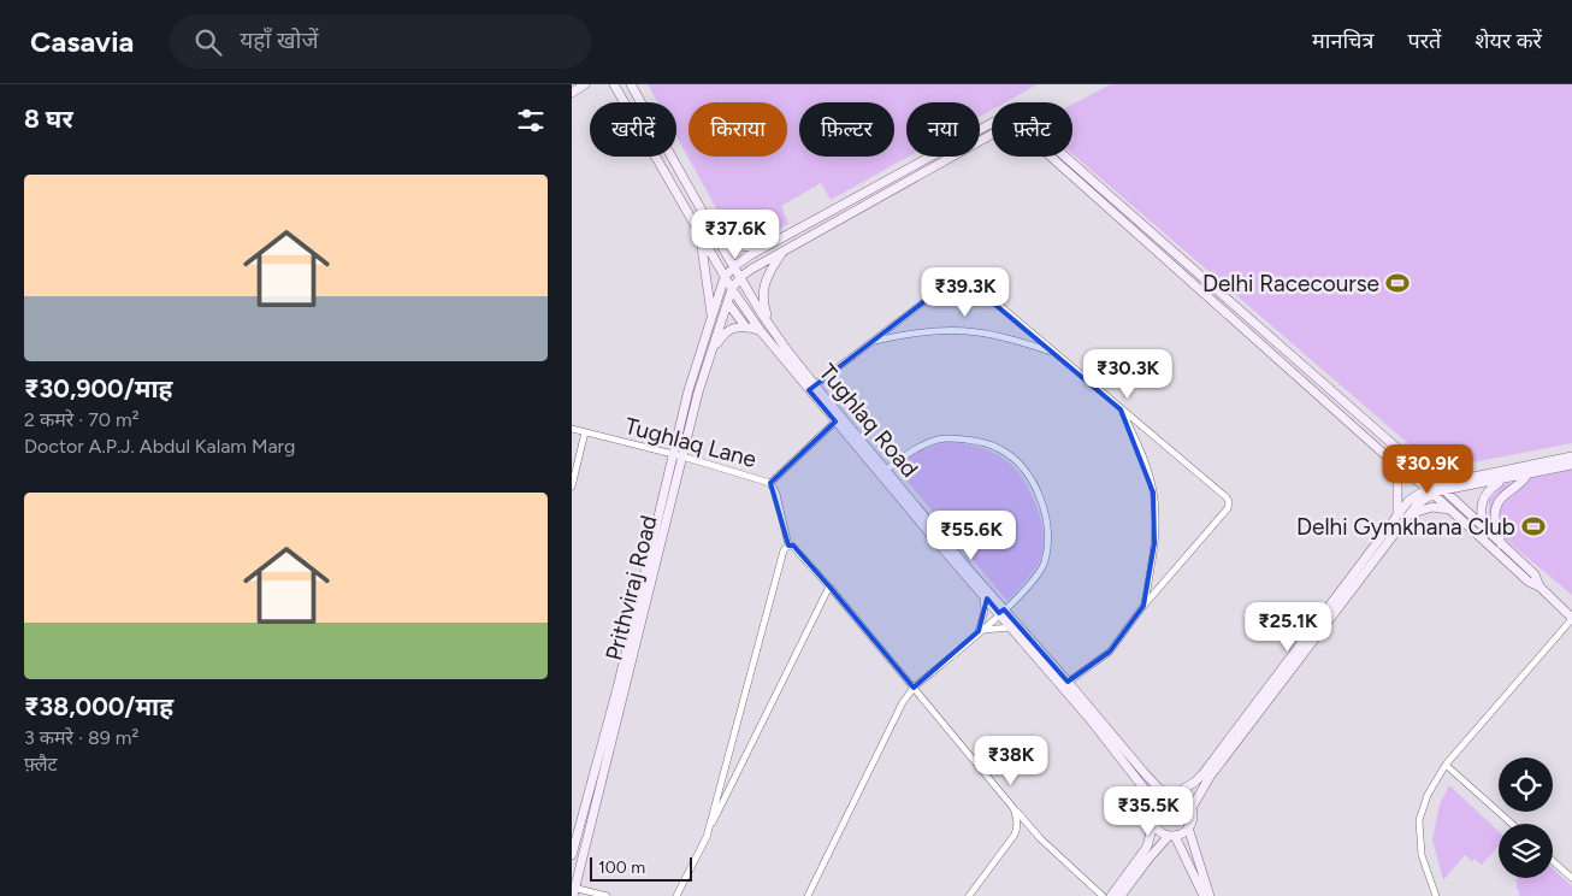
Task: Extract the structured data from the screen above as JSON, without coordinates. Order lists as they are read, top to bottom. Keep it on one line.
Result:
{"streets":{"main road":["Tughlaq Road","Prithviraj Road"],"street":["Tughlaq Lane"]},"crossings":[["Tughlaq Road","Prithviraj Road"],["Tughlaq Lane","Prithviraj Road"]],"places":{"sports":["Delhi Racecourse","Delhi Gymkhana Club"]},"scale_bar":"100 m","page":{"header":"Casavia","search":"यहाँ खोजें","nav":["मानचित्र","परतें","शेयर करें"],"heading":"8 घर","chip":["खरीदें","किराया","फ़िल्टर","नया","फ़्लैट"],"list":[{"name":"₹30,900/माह","note":"2 कमरे · 70 m² · Doctor A.P.J. Abdul Kalam Marg"},{"name":"₹38,000/माह","note":"3 कमरे · 89 m² · फ़्लैट"}],"price":["₹37.6K","₹39.3K","₹30.3K","₹30.9K","₹55.6K","₹25.1K","₹38K","₹35.5K"],"scale":"100 m"}}
